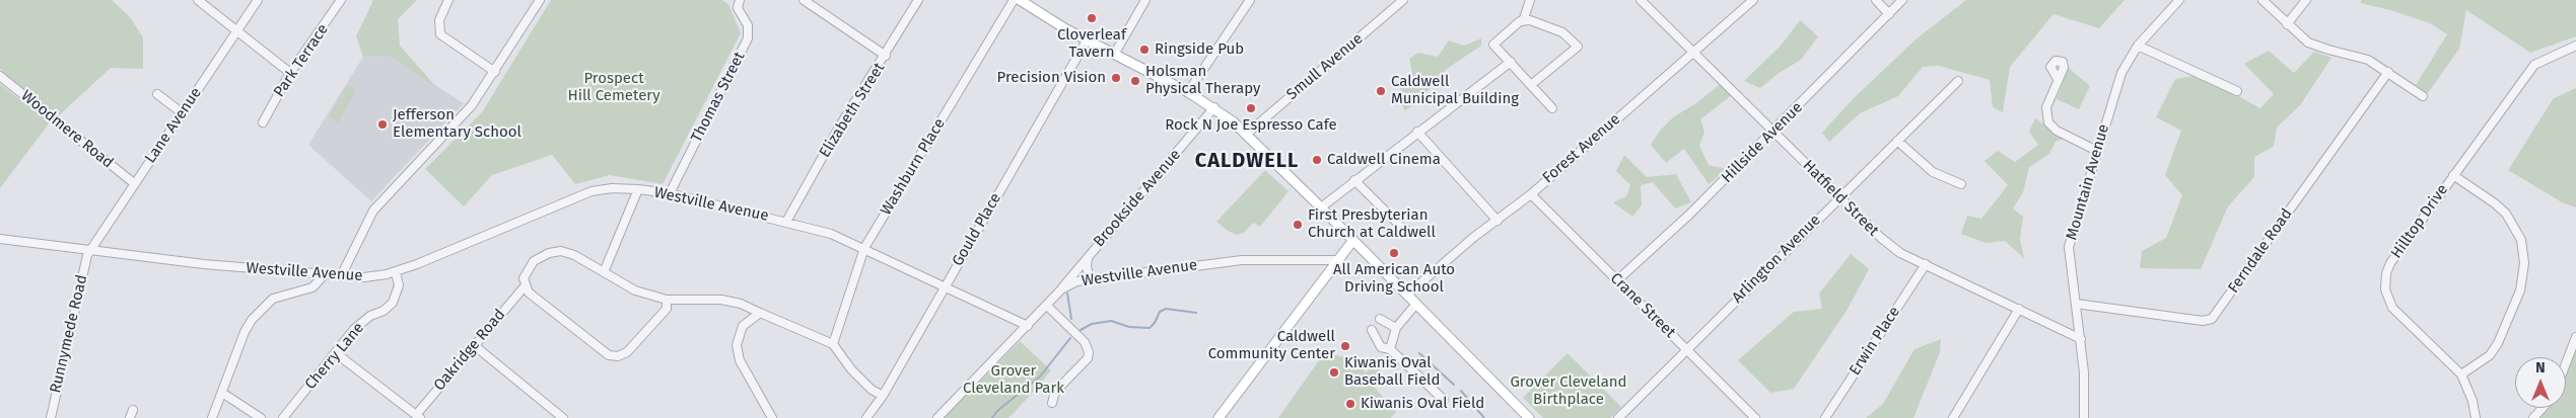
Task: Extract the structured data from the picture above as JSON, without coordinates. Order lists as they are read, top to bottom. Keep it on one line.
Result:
{"streets":{"street":["Park Terrace","Smull Avenue","Thomas Street","Elizabeth Street","Lane Avenue","Woodmere Road","Hillside Avenue","Forest Avenue","Washburn Place","Mountain Avenue","Brookside Avenue","Hatfield Street","Westville Avenue","Hilltop Drive","Gould Place","Ferndale Road","Arlington Avenue","Crane Street","Runnymede Road","Erwin Place","Oakridge Road","Cherry Lane"]},"crossings":[["Thomas Street","Westville Avenue"],["Elizabeth Street","Westville Avenue"],["Lane Avenue","Woodmere Road"],["Lane Avenue","Westville Avenue"],["Lane Avenue","Runnymede Road"],["Hillside Avenue","Hatfield Street"],["Hillside Avenue","Crane Street"],["Forest Avenue","Hatfield Street"],["Forest Avenue","Crane Street"],["Washburn Place","Westville Avenue"],["Mountain Avenue","Hatfield Street"],["Mountain Avenue","Ferndale Road"],["Brookside Avenue","Westville Avenue"],["Hatfield Street","Arlington Avenue"],["Hatfield Street","Erwin Place"],["Westville Avenue","Gould Place"],["Westville Avenue","Runnymede Road"],["Westville Avenue","Cherry Lane"],["Arlington Avenue","Crane Street"]],"districts":["CALDWELL"],"parks":["Prospect Hill Cemetery","Grover Cleveland Park","Grover Cleveland Birthplace"],"places":["Cloverleaf Tavern","Ringside Pub","Precision Vision","Holsman Physical Therapy","Caldwell Municipal Building","Rock N Joe Espresso Cafe","Jefferson Elementary School","Caldwell Cinema","First Presbyterian Church at Caldwell","All American Auto Driving School","Caldwell Community Center","Kiwanis Oval Baseball Field","Kiwanis Oval Field"],"north":"top"}
